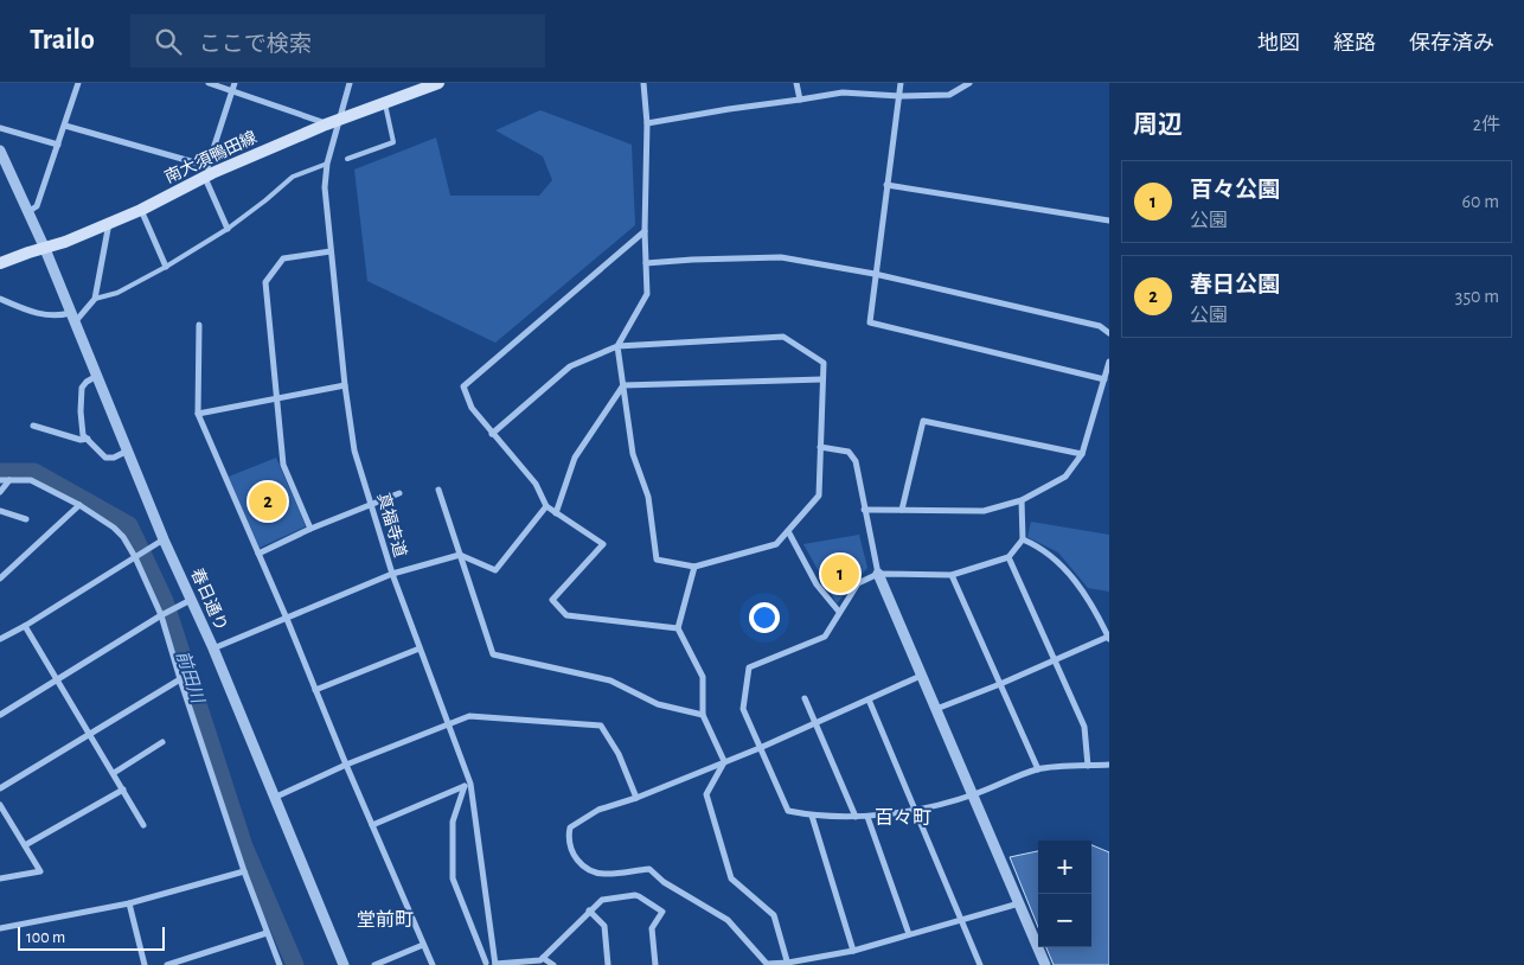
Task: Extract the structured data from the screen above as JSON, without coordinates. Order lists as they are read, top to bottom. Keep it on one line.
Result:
{"streets":{"main road":["南大須鴨田線"],"street":["真福寺道","春日通り"]},"crossings":[["南大須鴨田線","真福寺道"],["南大須鴨田線","春日通り"]],"districts":["百々町","堂前町"],"water":["前田川"],"scale_bar":"100 m","page":{"header":"Trailo","search":"ここで検索","nav":["地図","経路","保存済み"],"heading":["周辺","2件"],"list":[{"mark":"1","name":"百々公園","note":"公園","value":"60 m"},{"mark":"2","name":"春日公園","note":"公園","value":"350 m"}],"pins":["2","1"],"map_buttons":["+","−"],"scale":"100 m"}}
